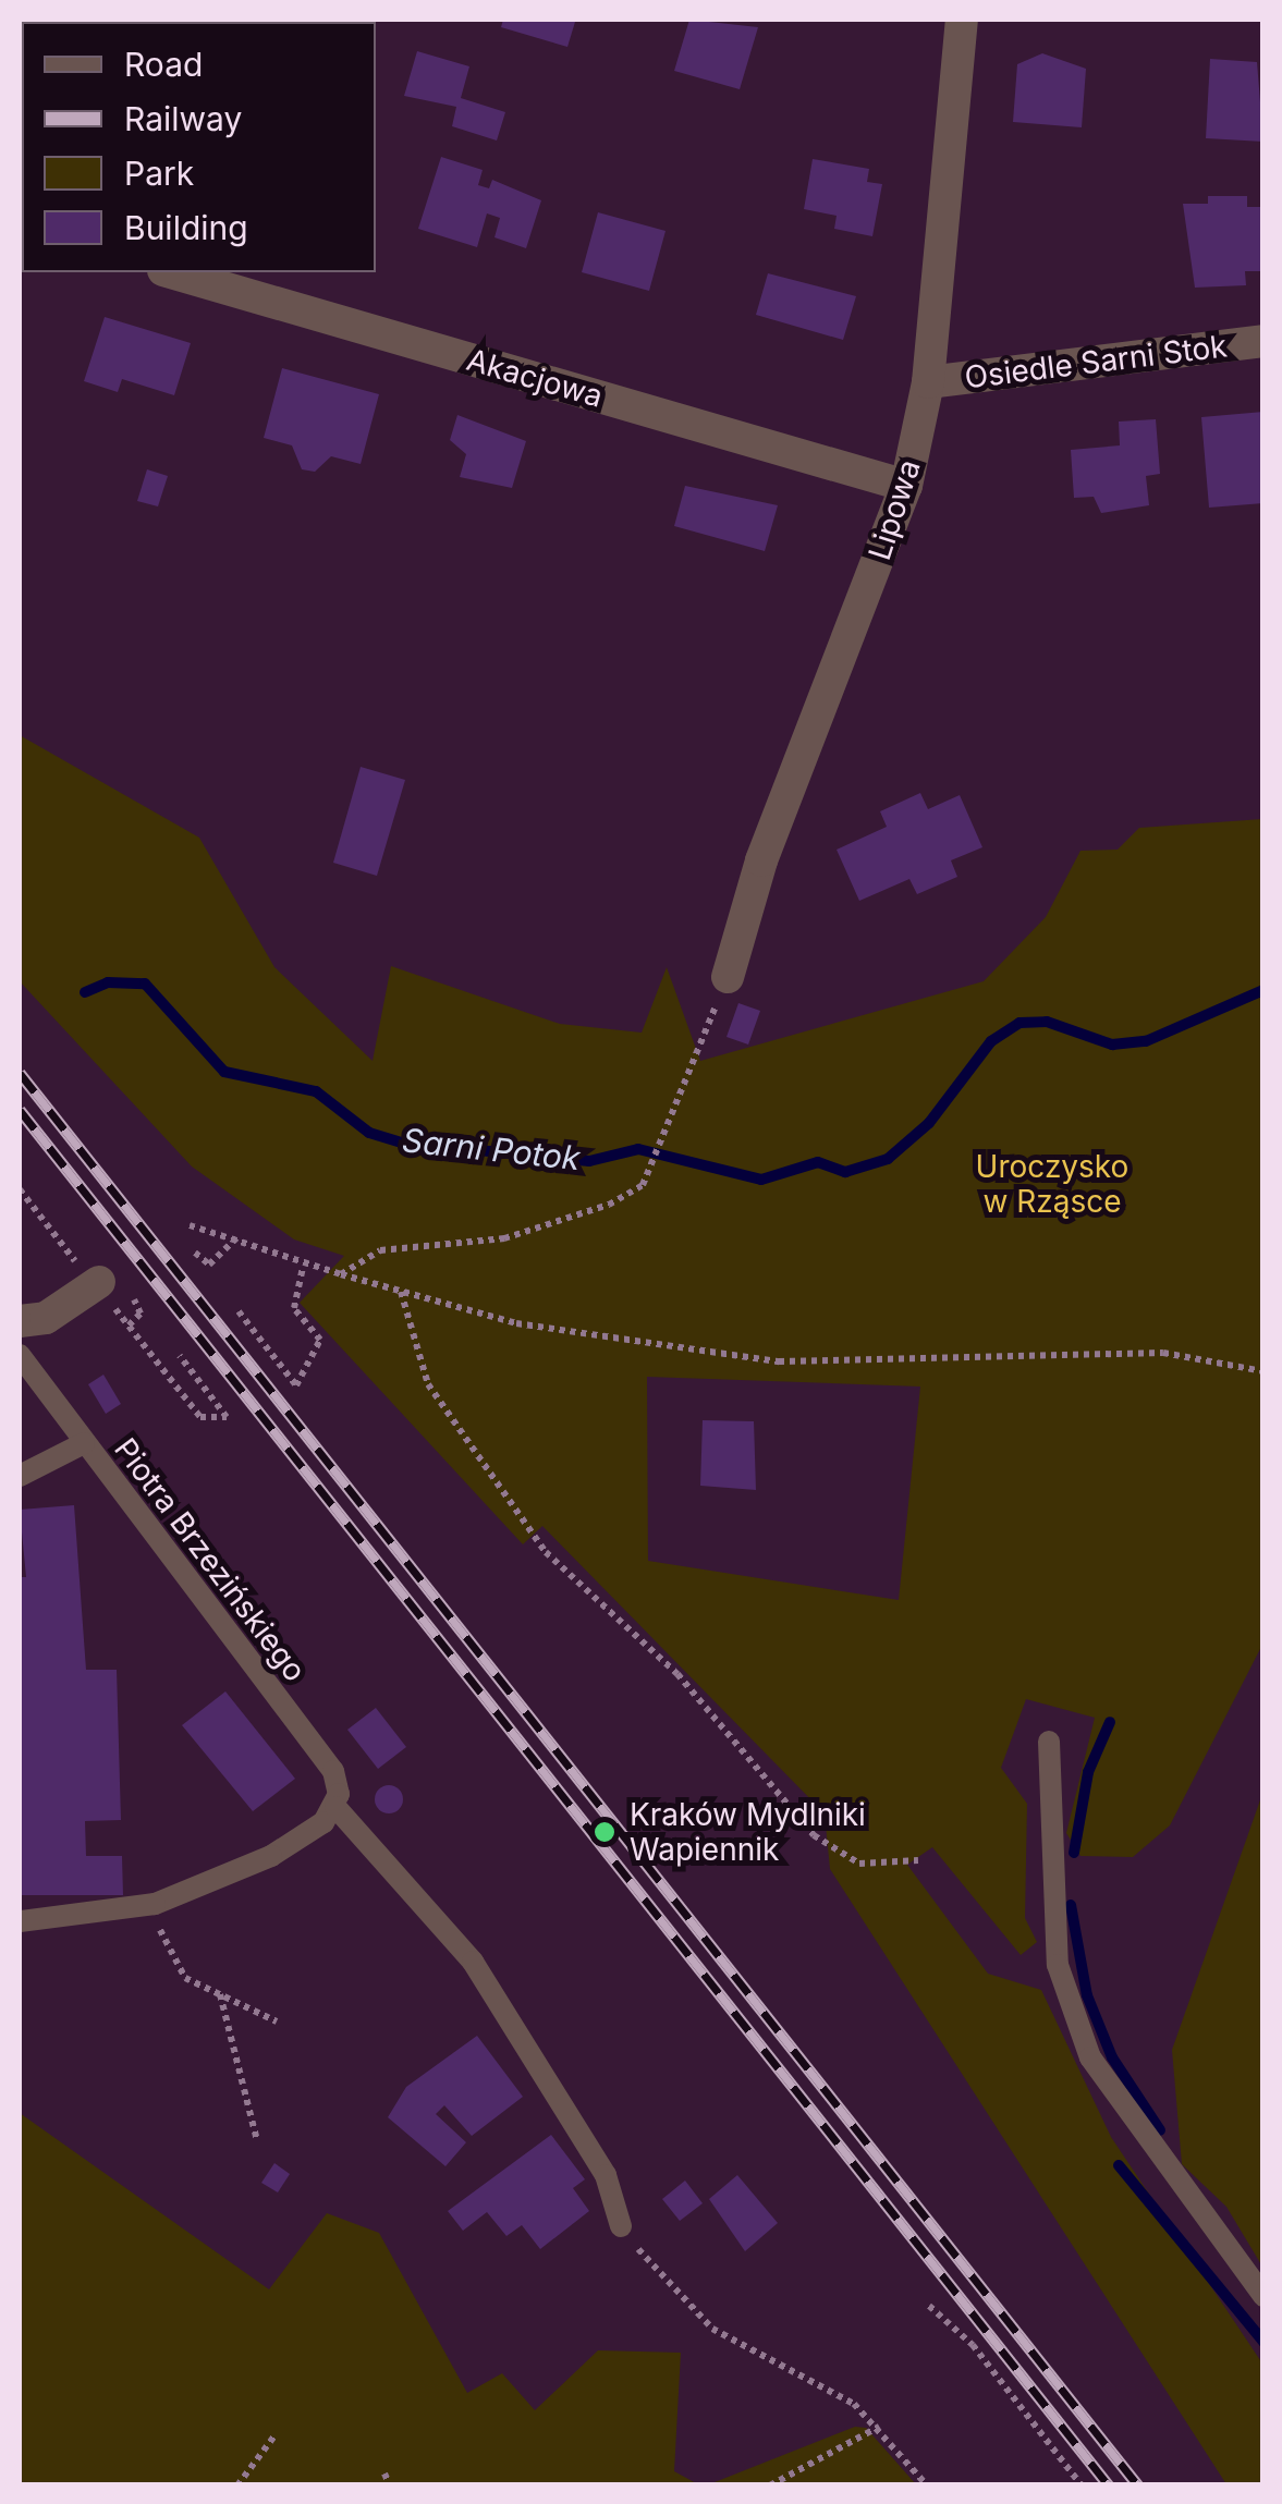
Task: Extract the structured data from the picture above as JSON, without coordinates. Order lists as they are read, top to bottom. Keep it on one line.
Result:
{"streets":{"street":["Osiedle Sarni Stok","Akacjowa","Lipowa"],"lane":["Piotra Brzezińskiego"]},"crossings":[["Osiedle Sarni Stok","Lipowa"],["Akacjowa","Lipowa"]],"water":["Sarni Potok"],"parks":["Uroczysko w Rząsce"],"places":["Kraków Mydlniki Wapiennik"],"legend":["Road","Railway","Park","Building"]}
